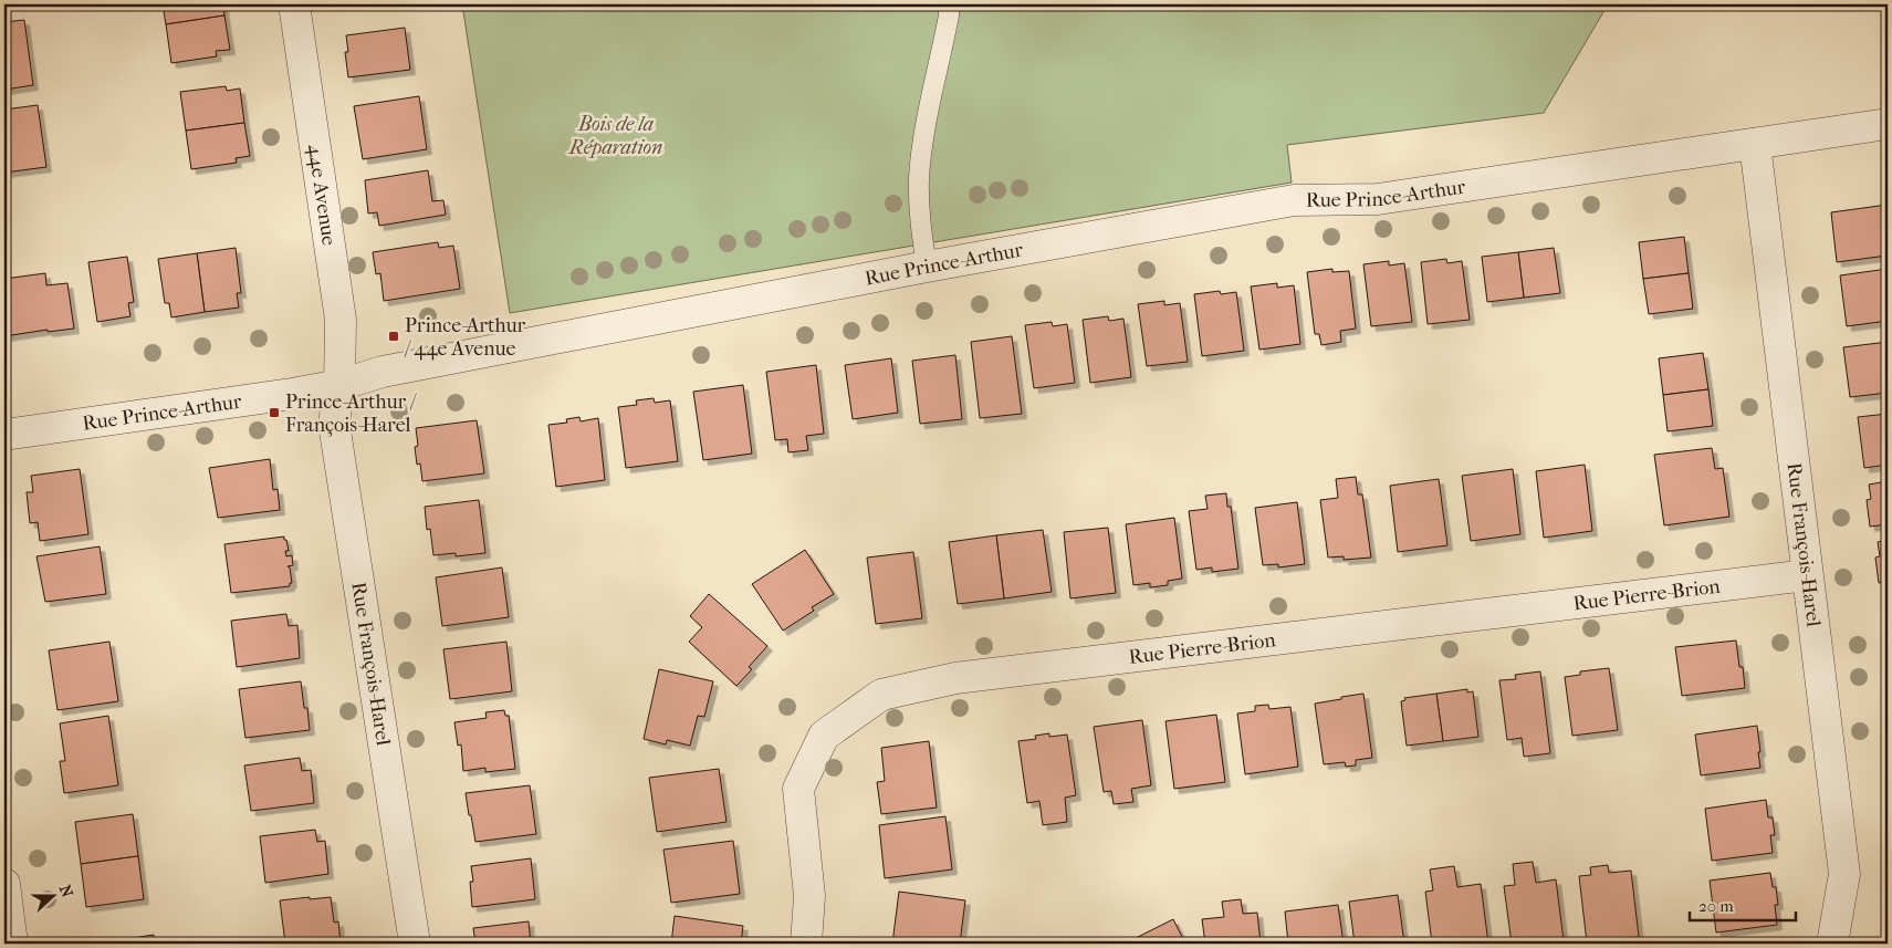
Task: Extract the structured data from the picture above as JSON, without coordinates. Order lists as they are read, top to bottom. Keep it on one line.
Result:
{"streets":{"street":["Rue Prince-Arthur","44e Avenue","Rue François-Harel","Rue Pierre-Brion"]},"crossings":[["Rue Prince-Arthur","44e Avenue"],["Rue Prince-Arthur","Rue François-Harel"],["44e Avenue","Rue François-Harel"],["Rue François-Harel","Rue Pierre-Brion"]],"parks":["Bois de la Réparation"],"places":{"transit":["Prince-Arthur / 44e Avenue","Prince-Arthur / François-Harel"]},"scale_bar":"20 m","north":"right"}
